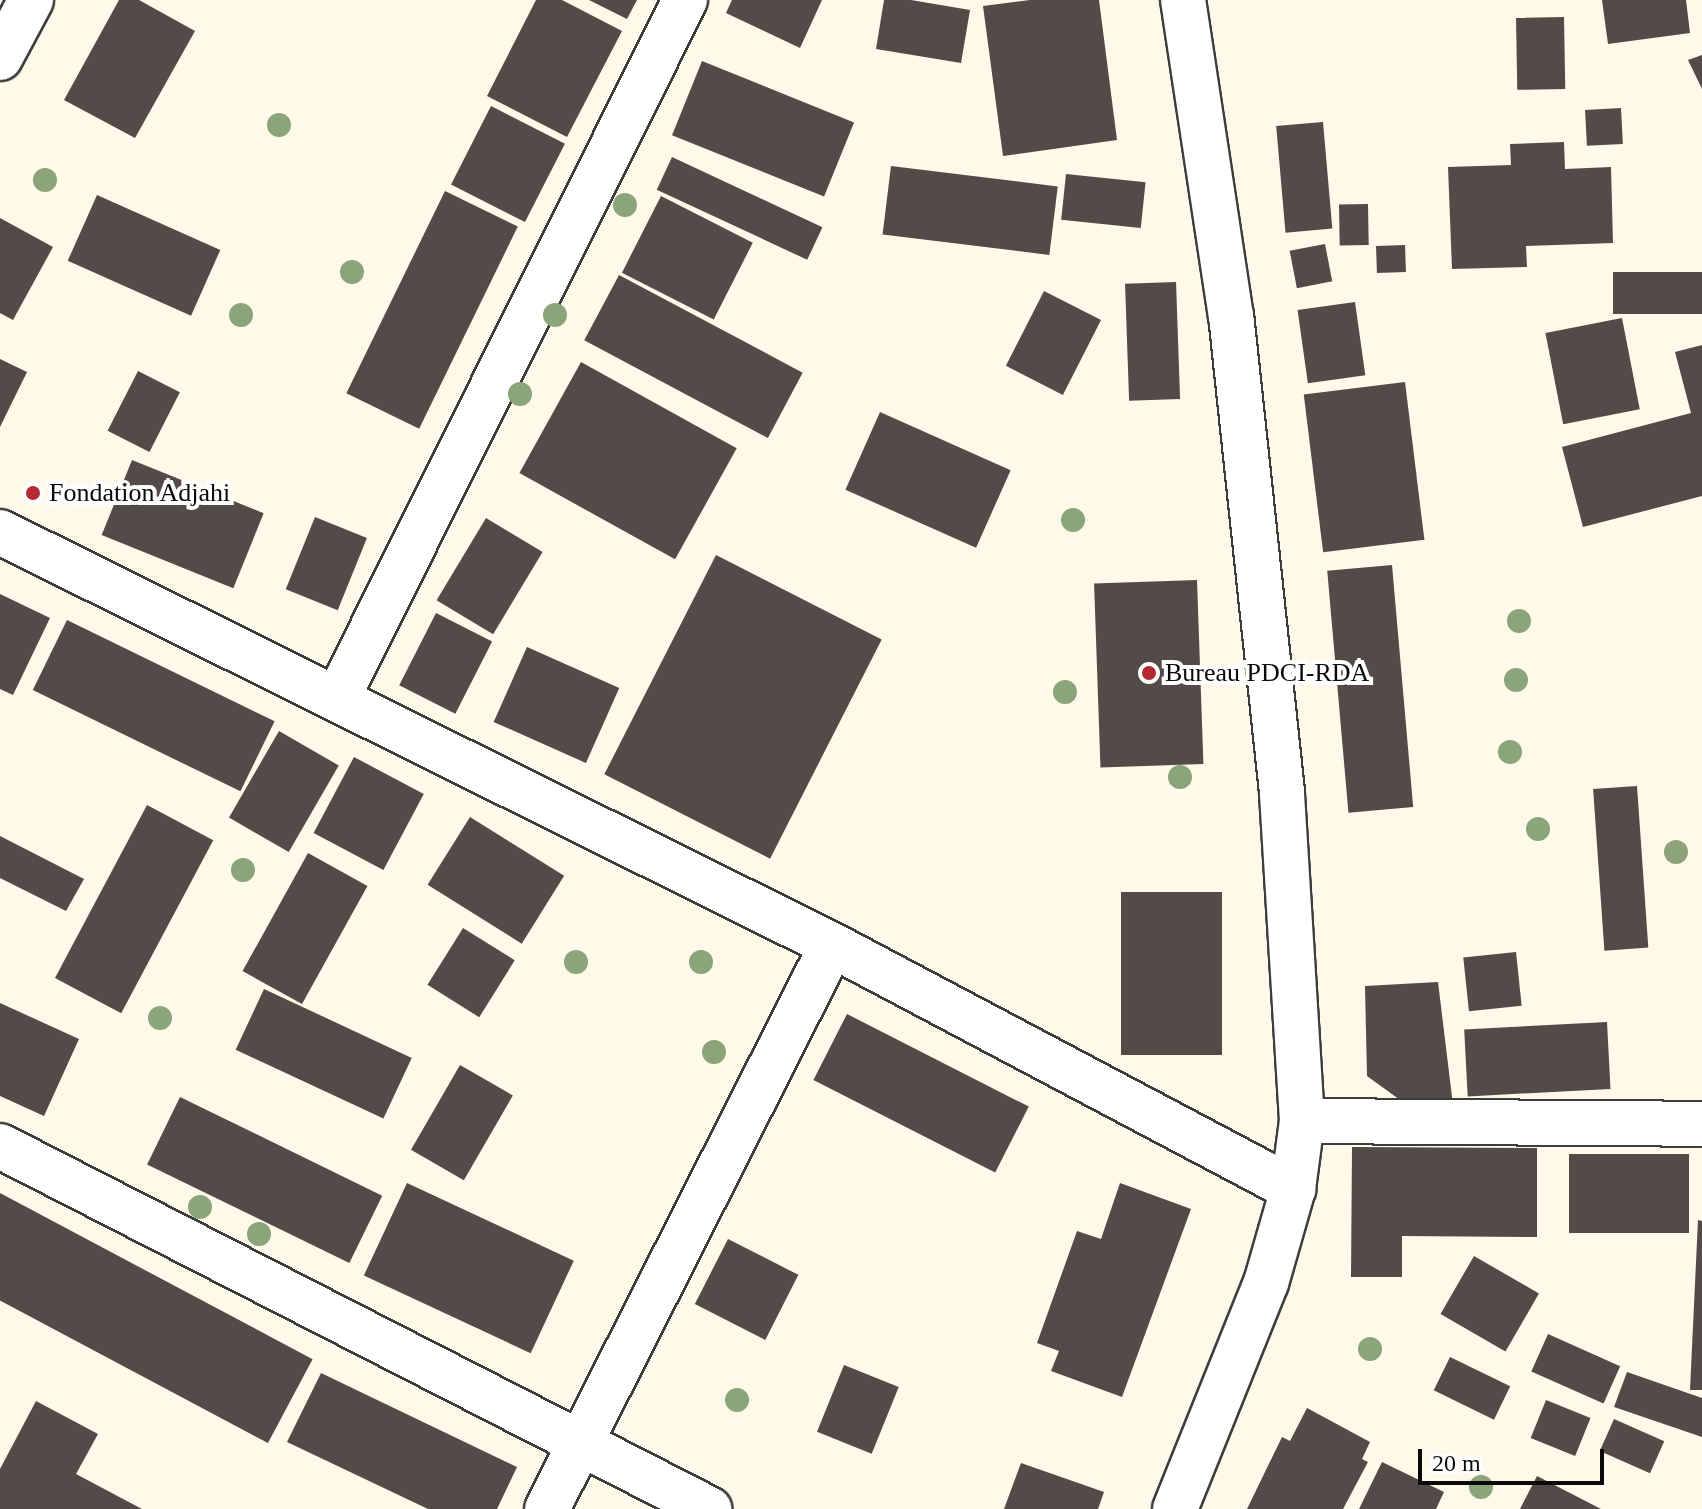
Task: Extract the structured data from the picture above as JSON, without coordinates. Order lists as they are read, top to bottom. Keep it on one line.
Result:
{"places":["Fondation Adjahi","Bureau PDCI-RDA"],"scale_bar":"20 m"}
